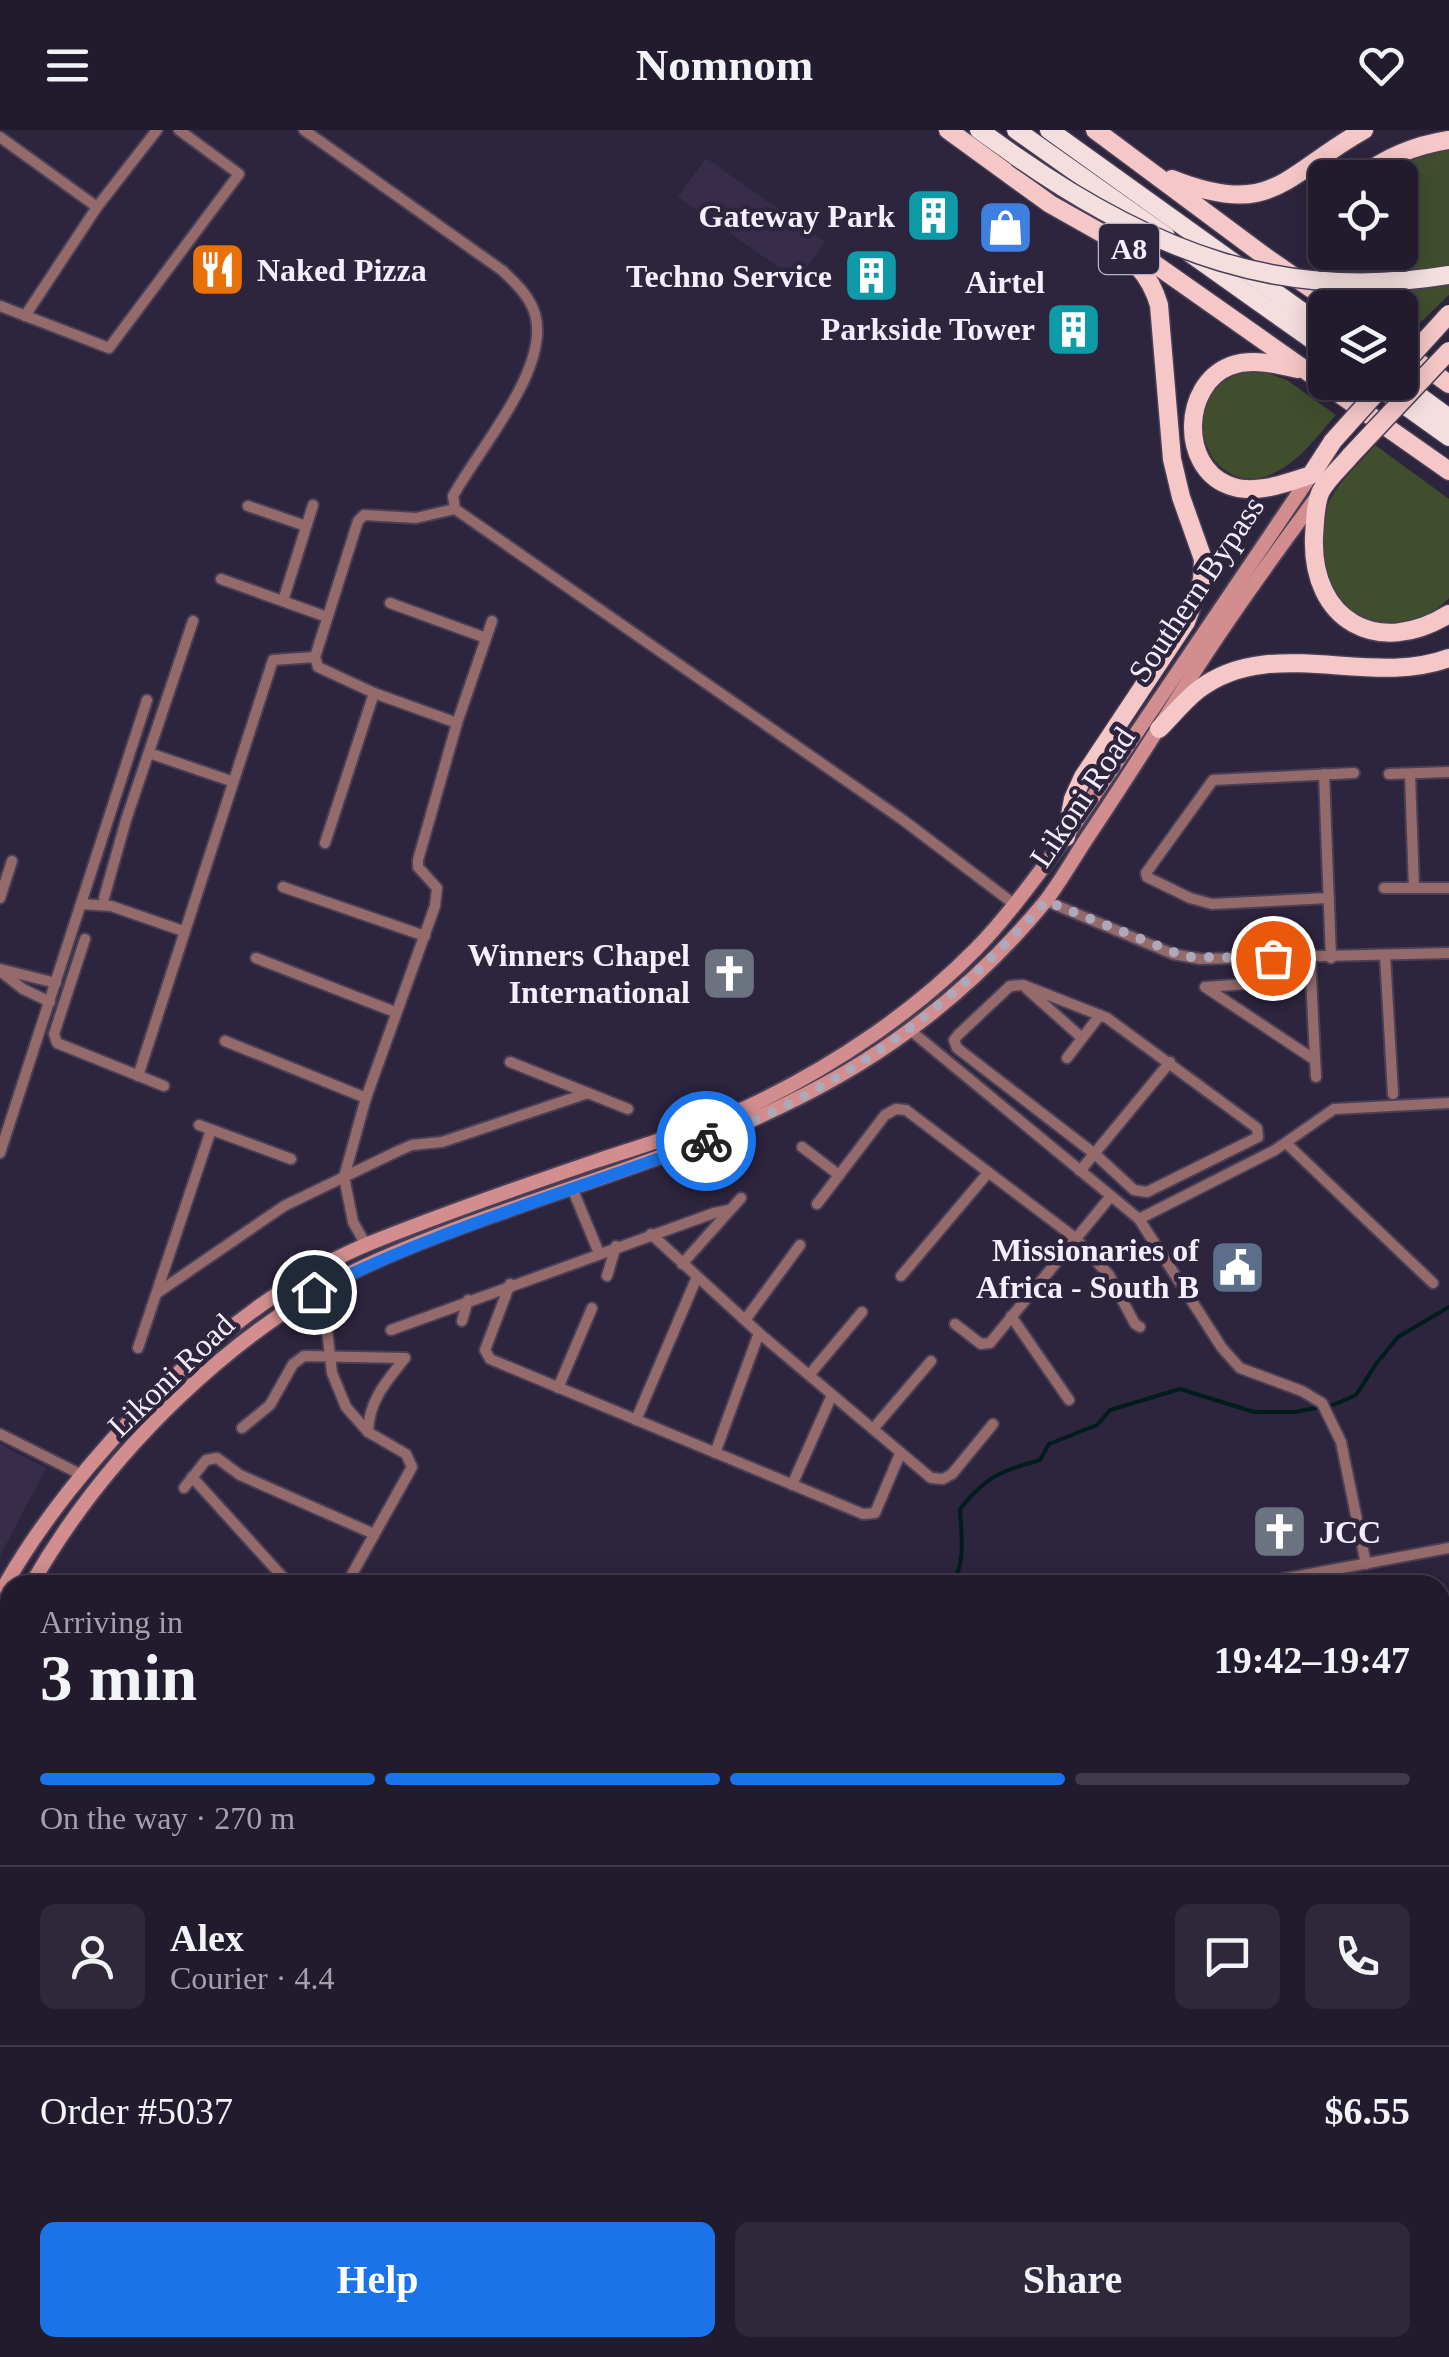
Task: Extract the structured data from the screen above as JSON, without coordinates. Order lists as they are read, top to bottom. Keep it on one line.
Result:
{"streets":{"highway":["A8","Southern Bypass"],"main road":["Likoni Road"]},"crossings":[["Southern Bypass","Likoni Road"]],"places":{"building":["Gateway Park","Techno Service","Parkside Tower"],"shop":["Airtel"],"restaurant":["Naked Pizza"],"church":["Winners Chapel International","JCC"],"public building":["Missionaries of Africa - South B"]},"page":{"header":"Nomnom","heading":["3 min","Arriving in","19:42–19:47"],"panel":["Alex","Courier · 4.4","Order #5037","$6.55"],"bar":"On the way · 270 m","buttons":["Help","Share"]}}
